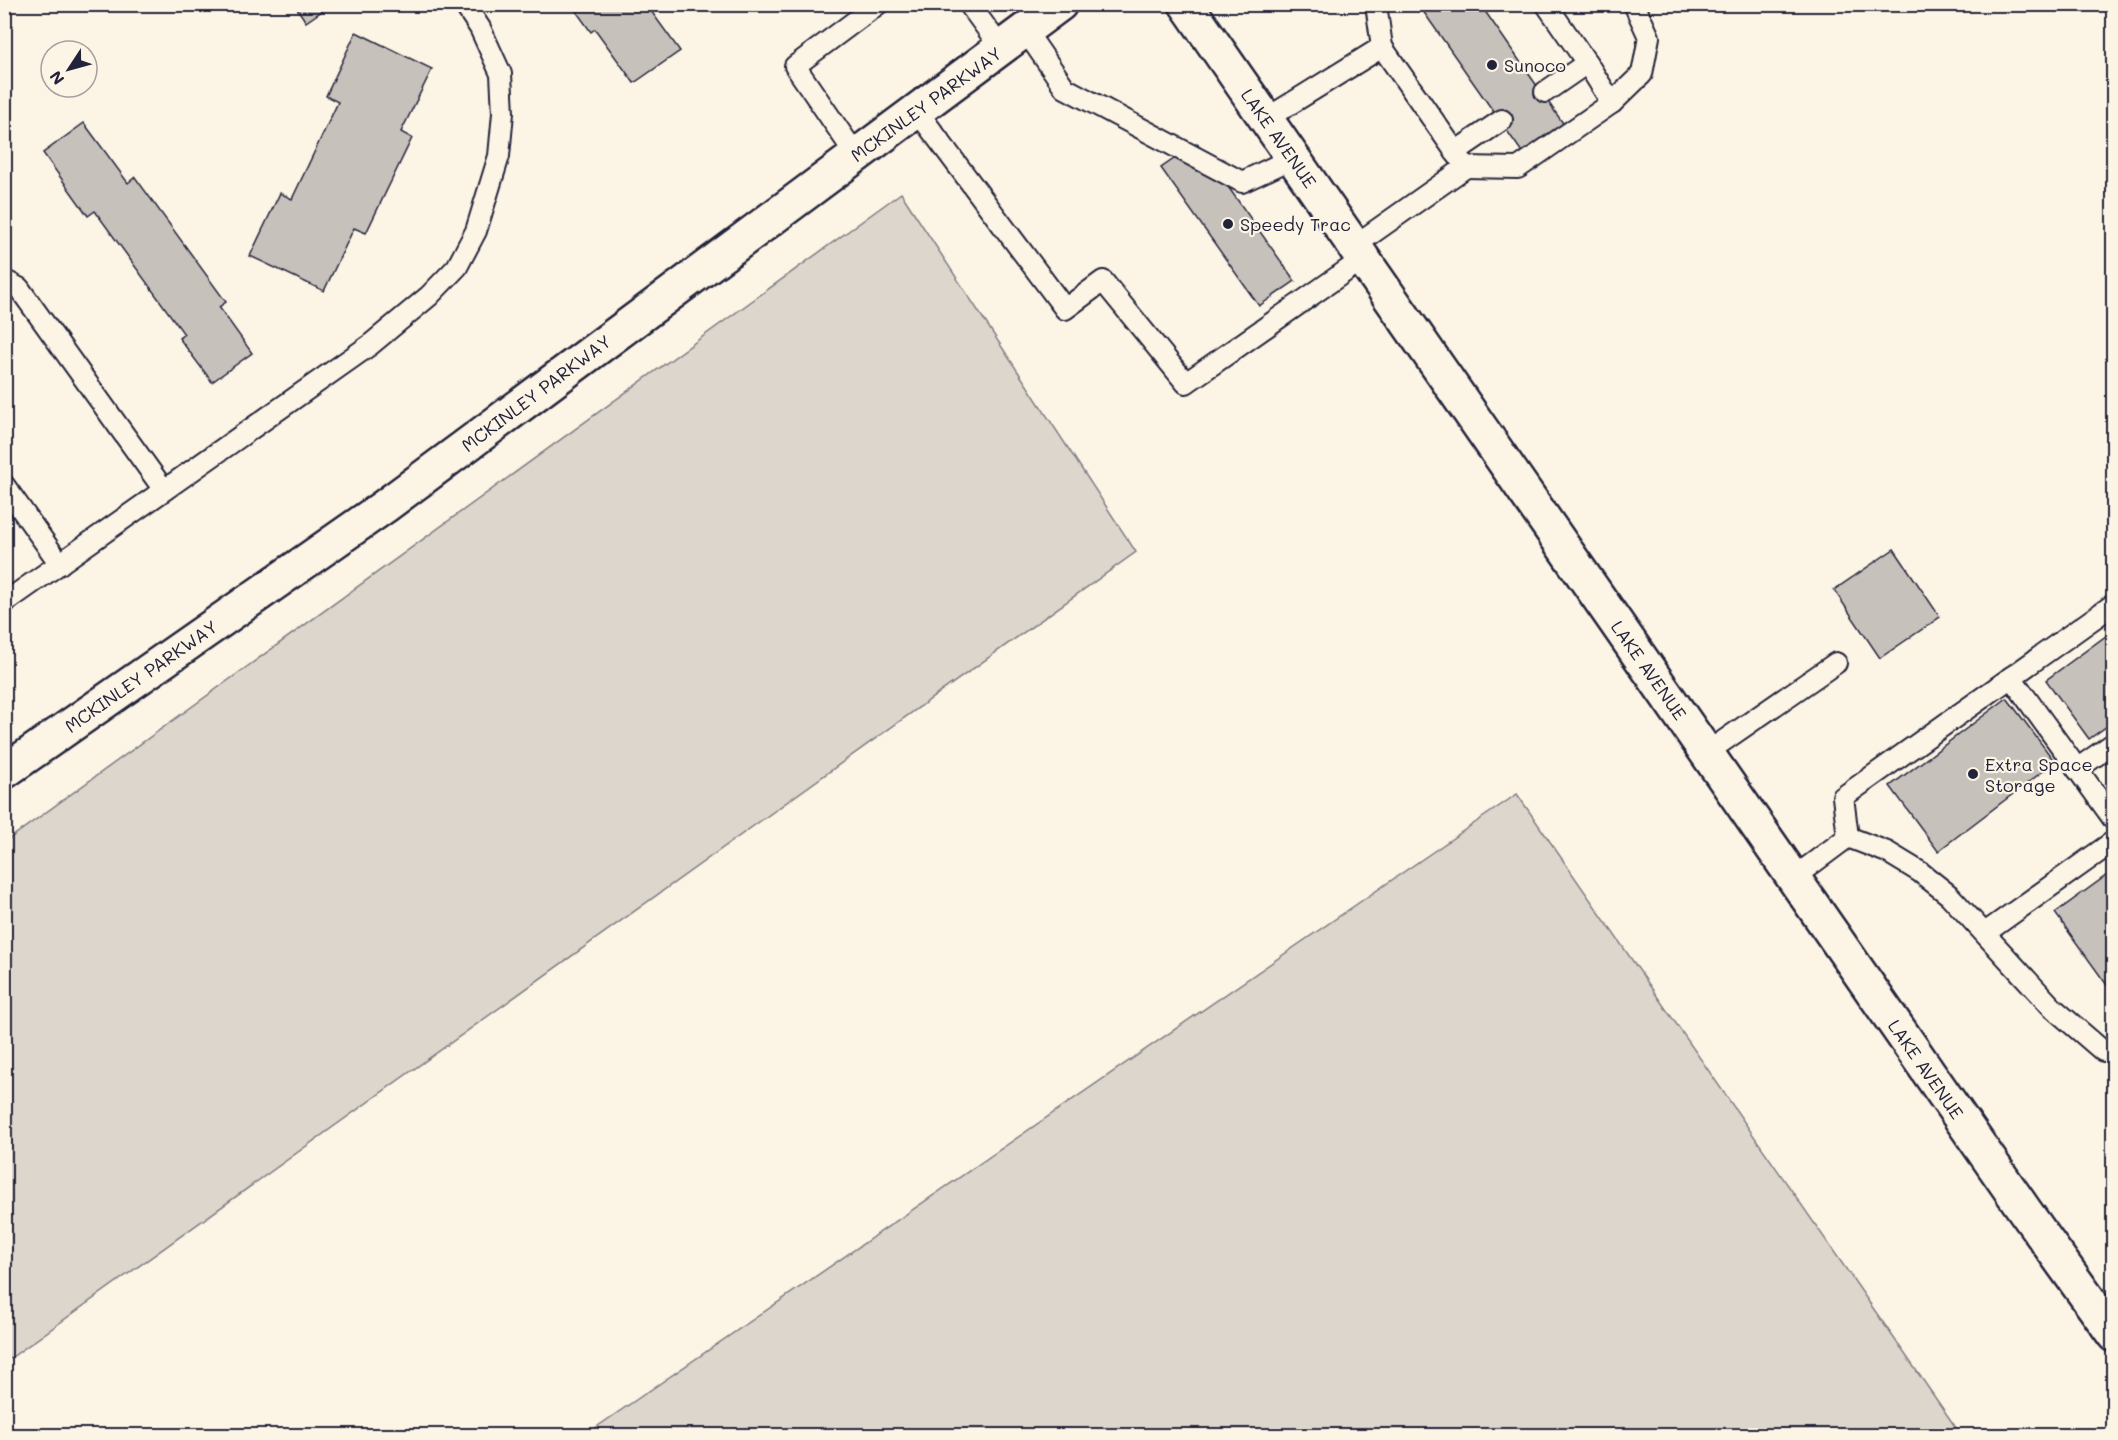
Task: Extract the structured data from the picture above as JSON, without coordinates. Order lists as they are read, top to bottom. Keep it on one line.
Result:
{"streets":{"street":["MCKINLEY PARKWAY","LAKE AVENUE"]},"places":["Sunoco","Speedy Trac","Extra Space Storage"],"north":"bottom left"}
